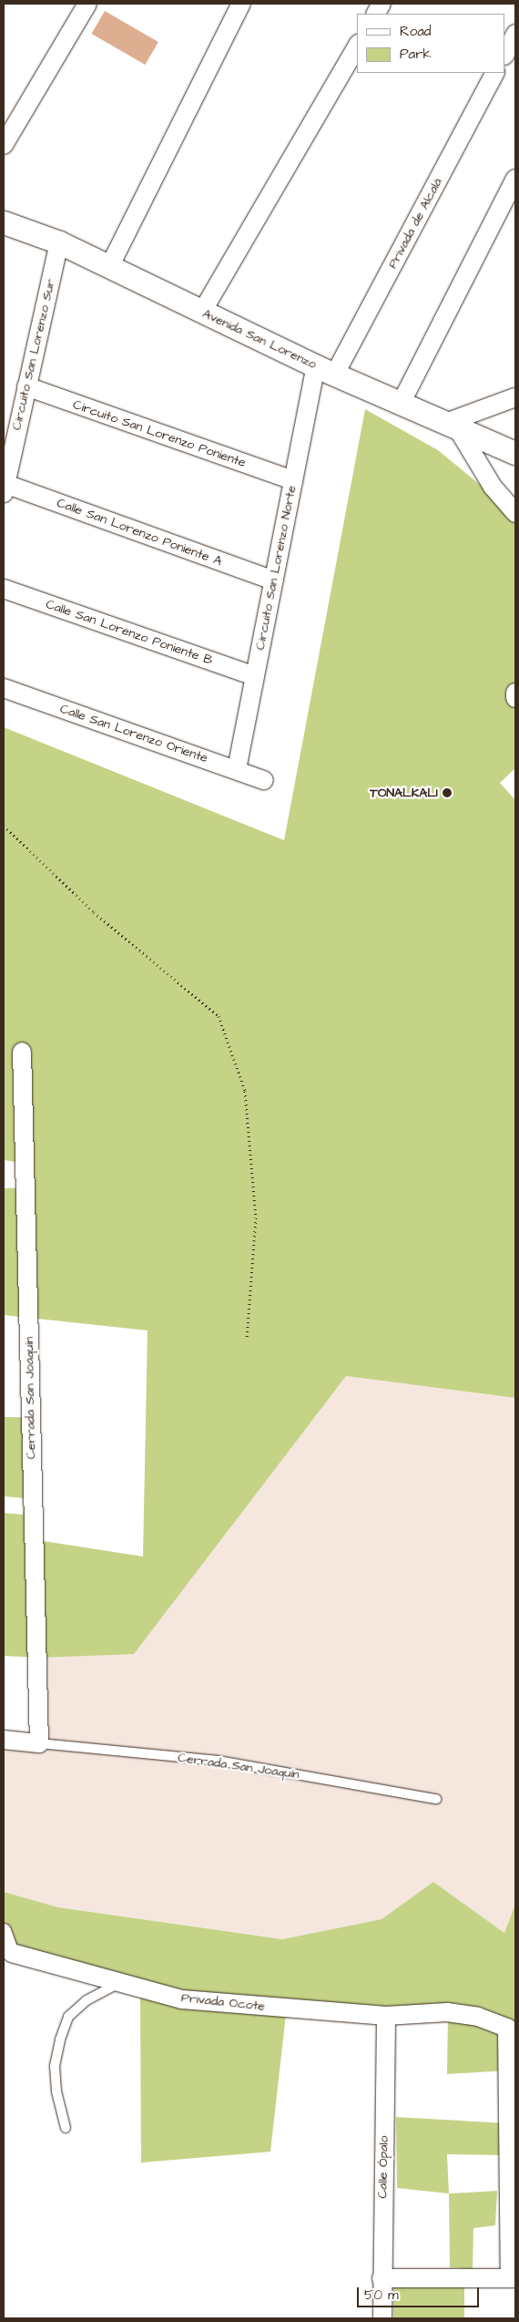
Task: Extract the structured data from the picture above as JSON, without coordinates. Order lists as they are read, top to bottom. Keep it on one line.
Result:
{"streets":{"street":["Privada de Alcalá","Avenida San Lorenzo","Circuito San Lorenzo Sur","Circuito San Lorenzo Poniente","Calle San Lorenzo Poniente A","Circuito San Lorenzo Norte","Calle San Lorenzo Poniente B","Calle San Lorenzo Oriente","Cerrada San Joaquín","Privada Ocote","Calle Ópalo"]},"crossings":[["Privada de Alcalá","Avenida San Lorenzo"],["Privada de Alcalá","Circuito San Lorenzo Norte"],["Avenida San Lorenzo","Circuito San Lorenzo Sur"],["Avenida San Lorenzo","Circuito San Lorenzo Norte"],["Circuito San Lorenzo Sur","Circuito San Lorenzo Poniente"],["Circuito San Lorenzo Sur","Calle San Lorenzo Poniente A"],["Circuito San Lorenzo Poniente","Circuito San Lorenzo Norte"],["Calle San Lorenzo Poniente A","Circuito San Lorenzo Norte"],["Circuito San Lorenzo Norte","Calle San Lorenzo Poniente B"],["Circuito San Lorenzo Norte","Calle San Lorenzo Oriente"],["Privada Ocote","Calle Ópalo"]],"places":["TONALKALI"],"legend":["Road","Park"],"scale_bar":"50 m"}
